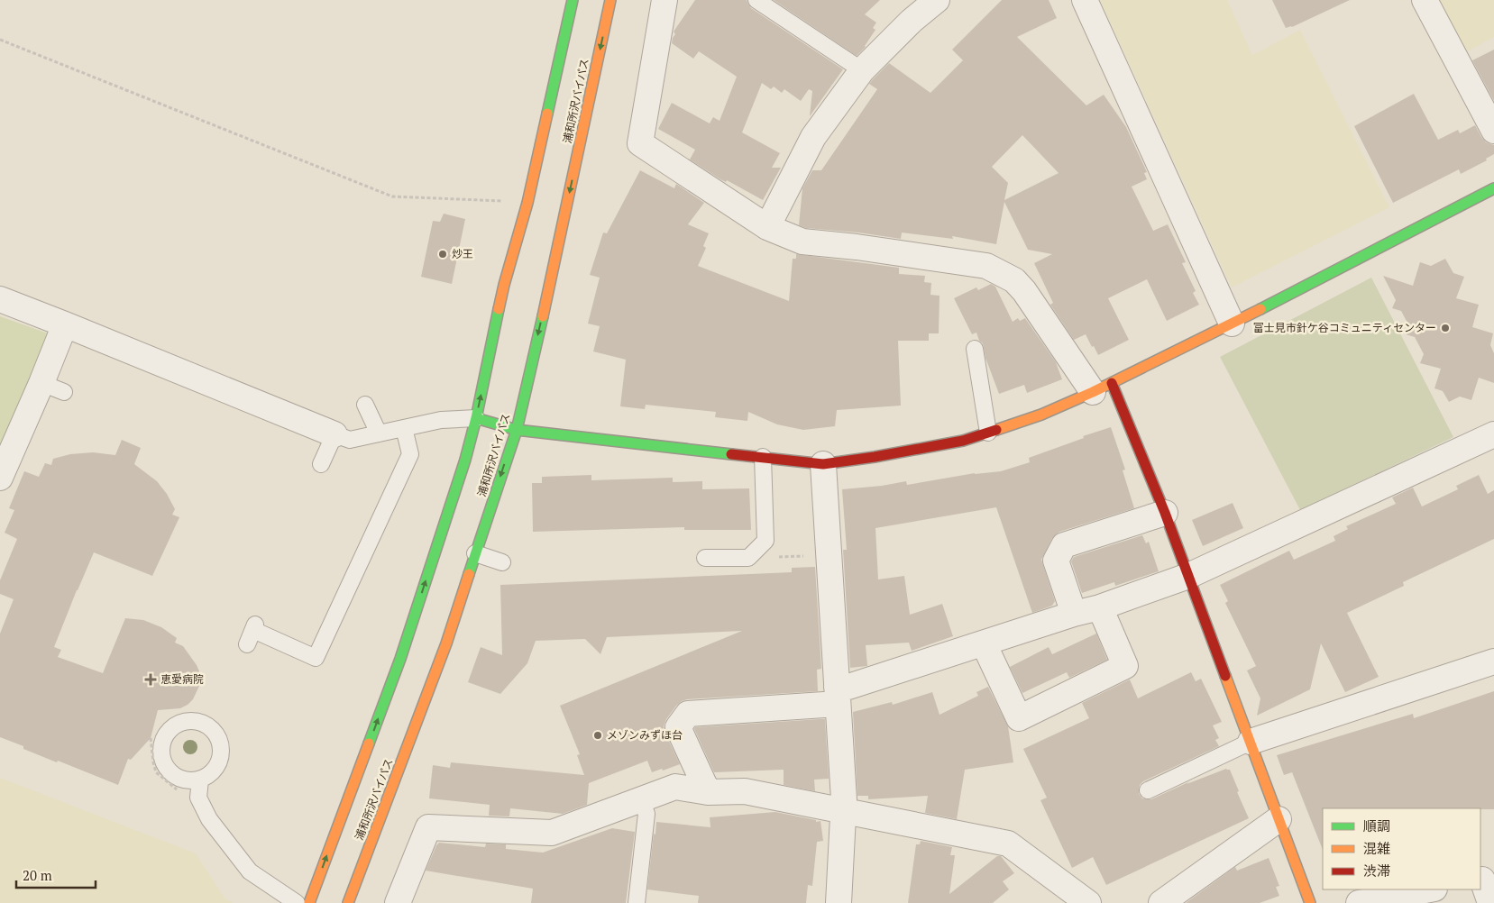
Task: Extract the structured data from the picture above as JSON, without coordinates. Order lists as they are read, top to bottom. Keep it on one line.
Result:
{"streets":{"main road":["浦和所沢バイパス"]},"places":{"other":["炒王","富士見市針ケ谷コミュニティセンター","メゾンみずほ台"],"health":["恵愛病院"]},"legend":["順調","混雑","渋滞"],"scale_bar":"20 m"}
